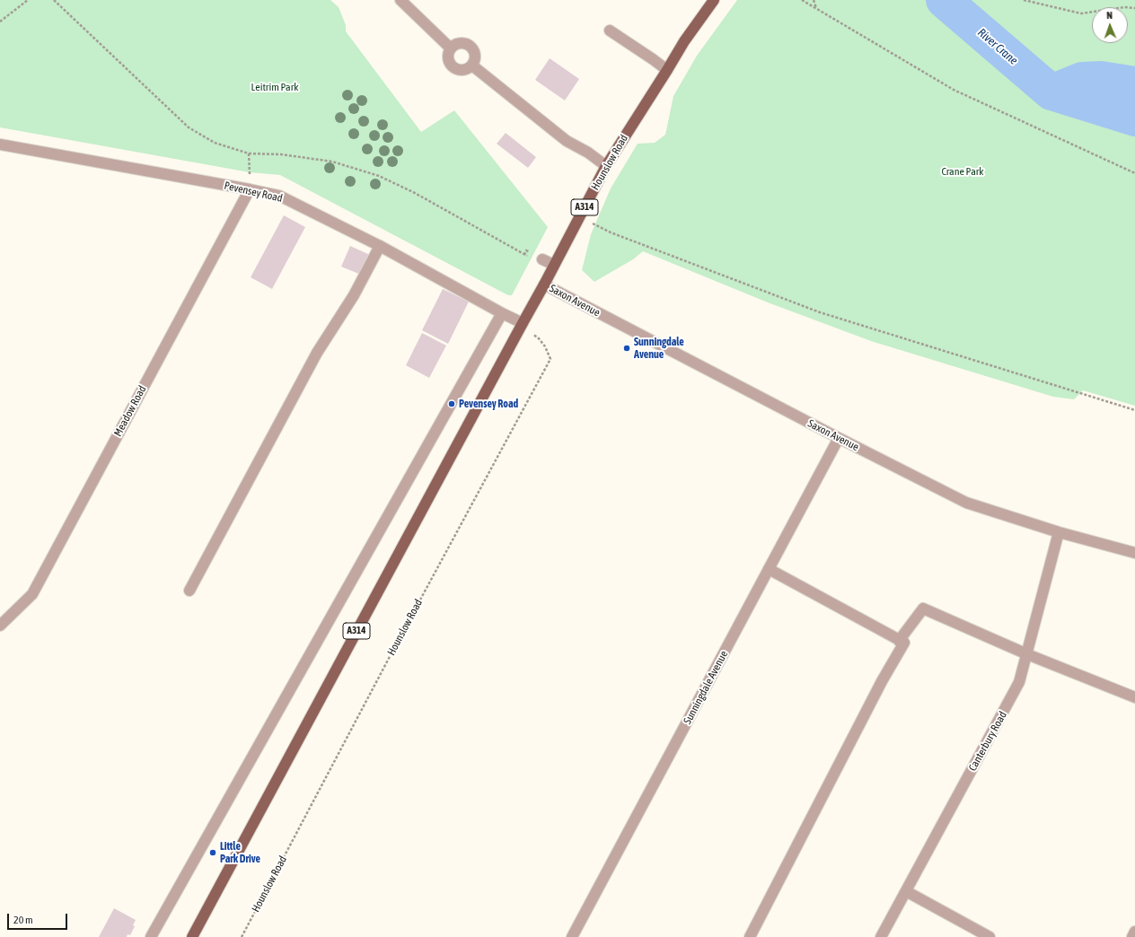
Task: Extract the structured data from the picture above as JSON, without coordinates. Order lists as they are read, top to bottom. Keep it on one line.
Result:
{"streets":{"main road":["Hounslow Road","A314"],"street":["Pevensey Road","Saxon Avenue","Meadow Road","Sunningdale Avenue","Canterbury Road"]},"crossings":[["Hounslow Road","Pevensey Road"],["Hounslow Road","Saxon Avenue"],["Pevensey Road","Meadow Road"],["Saxon Avenue","Sunningdale Avenue"],["Saxon Avenue","Canterbury Road"]],"water":["River Crane"],"parks":["Leitrim Park","Crane Park"],"places":["Sunningdale Avenue","Pevensey Road","Little Park Drive"],"scale_bar":"20 m","north":"top"}
